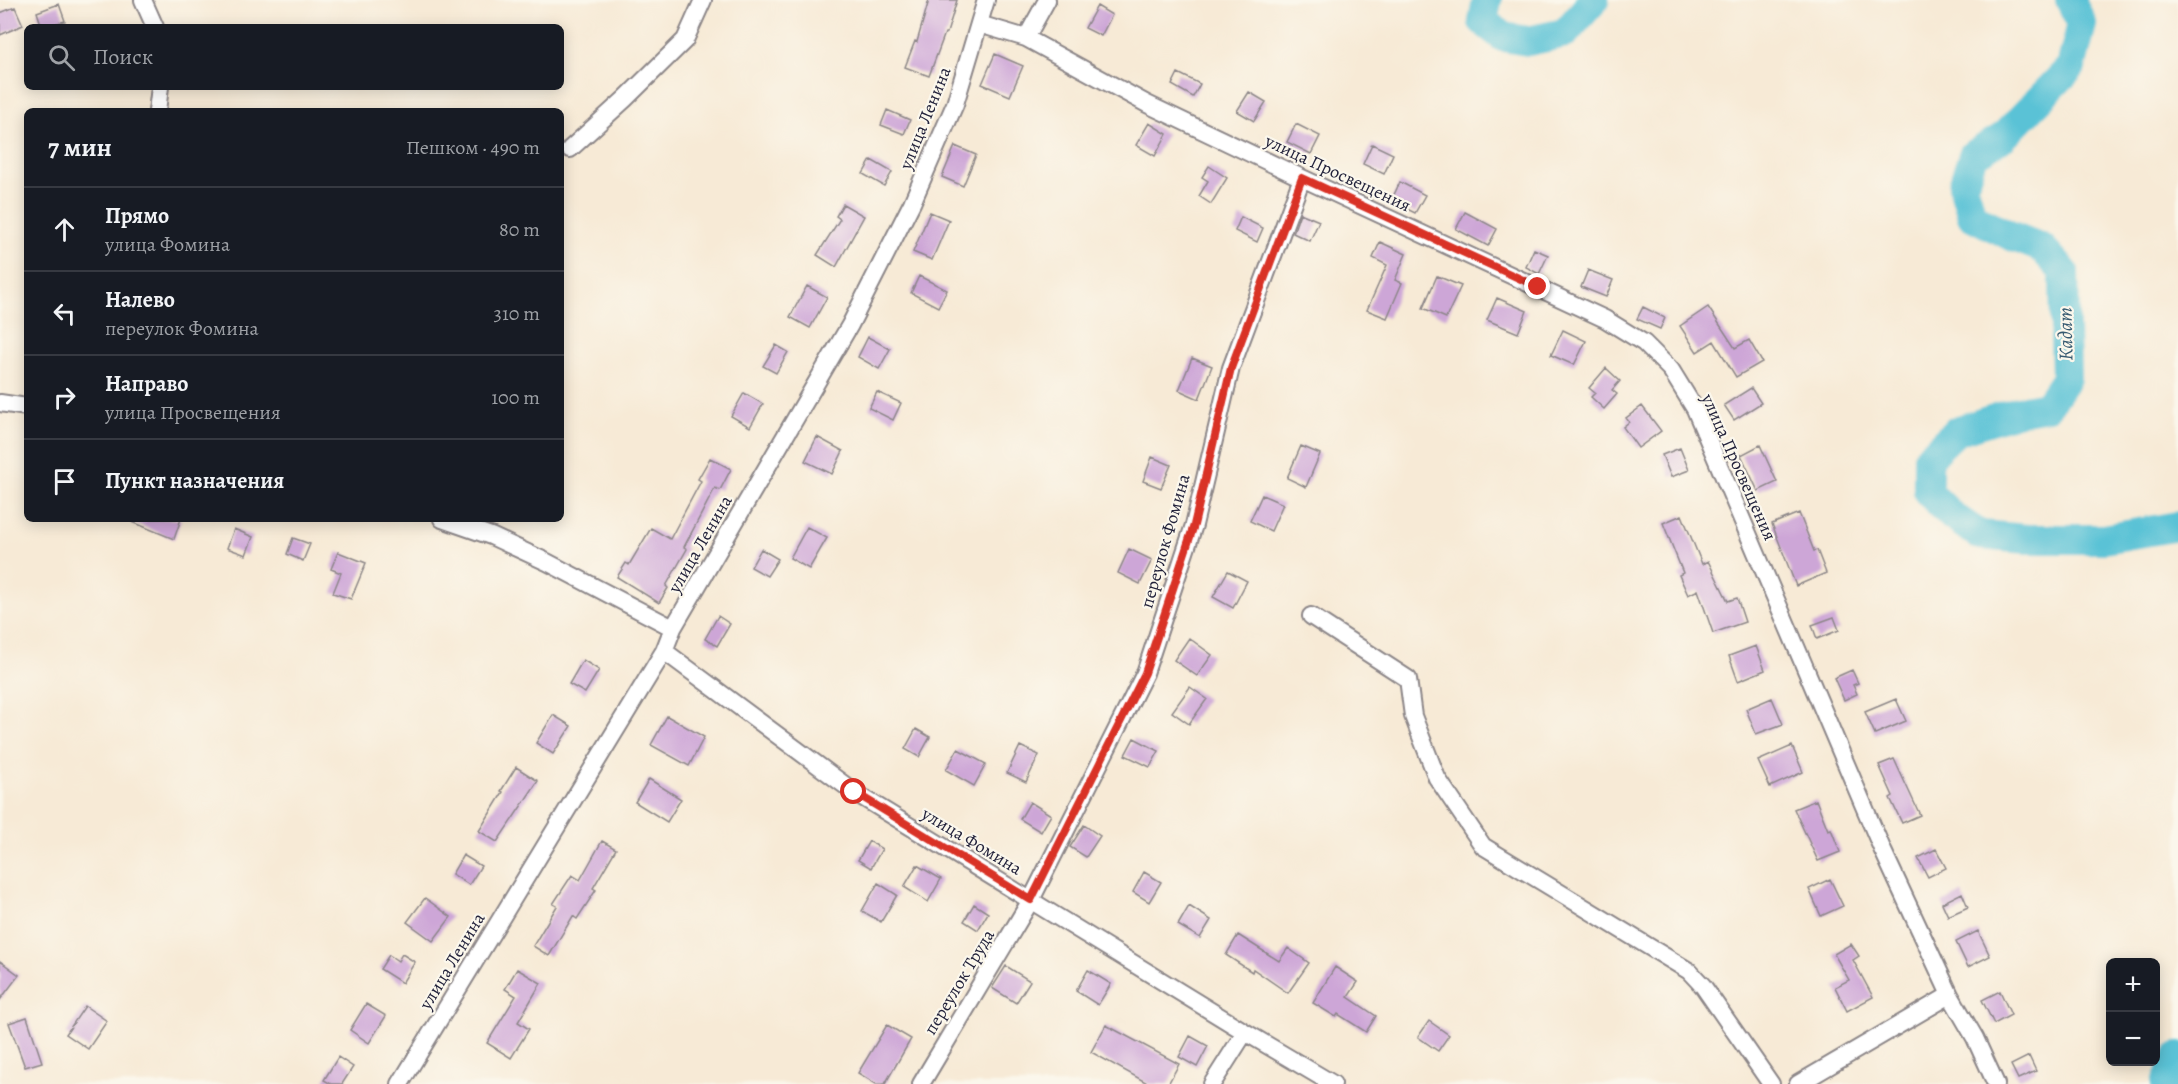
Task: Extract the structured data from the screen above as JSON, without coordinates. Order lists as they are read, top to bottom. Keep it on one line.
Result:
{"streets":{"street":["улица Ленина","улица Просвещения","переулок Фомина","улица Фомина","переулок Труда"]},"crossings":[["улица Ленина","улица Просвещения"],["улица Ленина","улица Фомина"],["улица Просвещения","переулок Фомина"],["переулок Фомина","улица Фомина"],["переулок Фомина","переулок Труда"],["улица Фомина","переулок Труда"]],"water":["Кадат"],"page":{"search":"Поиск","heading":["7 мин","Пешком · 490 m"],"list":[["Прямо","улица Фомина","80 m"],["Налево","переулок Фомина","310 m"],["Направо","улица Просвещения","100 m"],"Пункт назначения"],"map_buttons":["+","−"]}}
